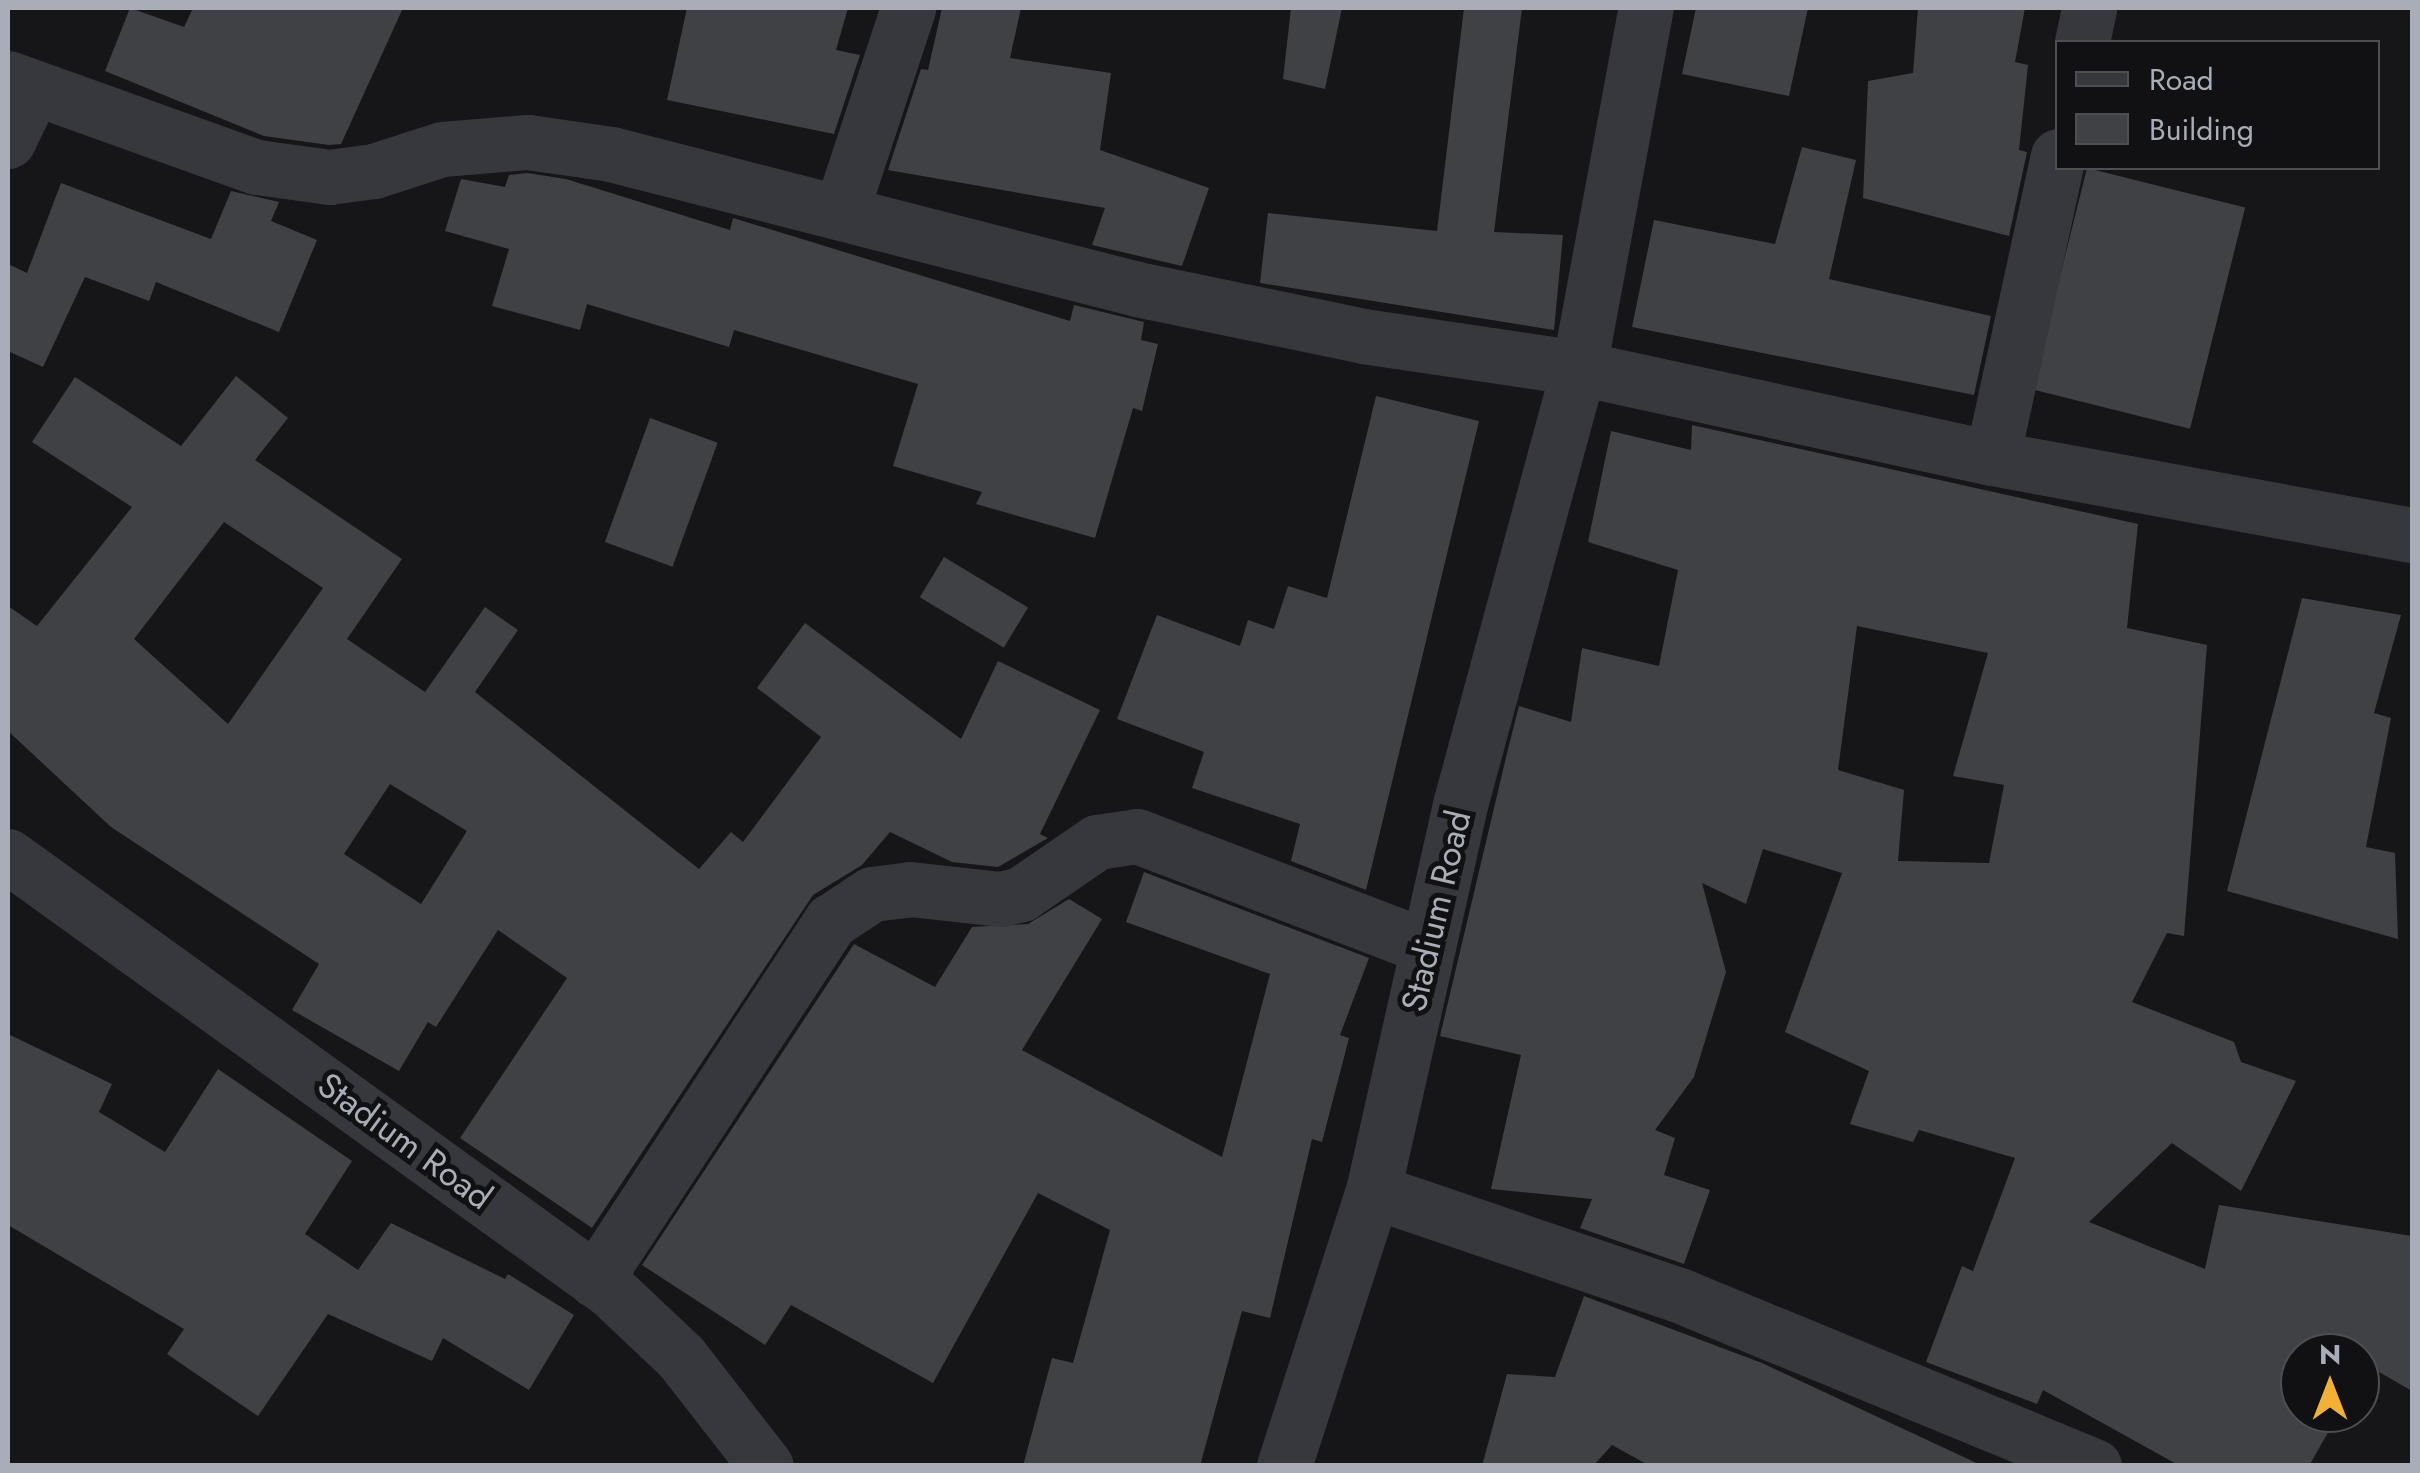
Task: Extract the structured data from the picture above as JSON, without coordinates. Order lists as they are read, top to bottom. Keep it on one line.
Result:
{"streets":{"street":["Stadium Road"]},"legend":["Road","Building"],"north":"top"}
